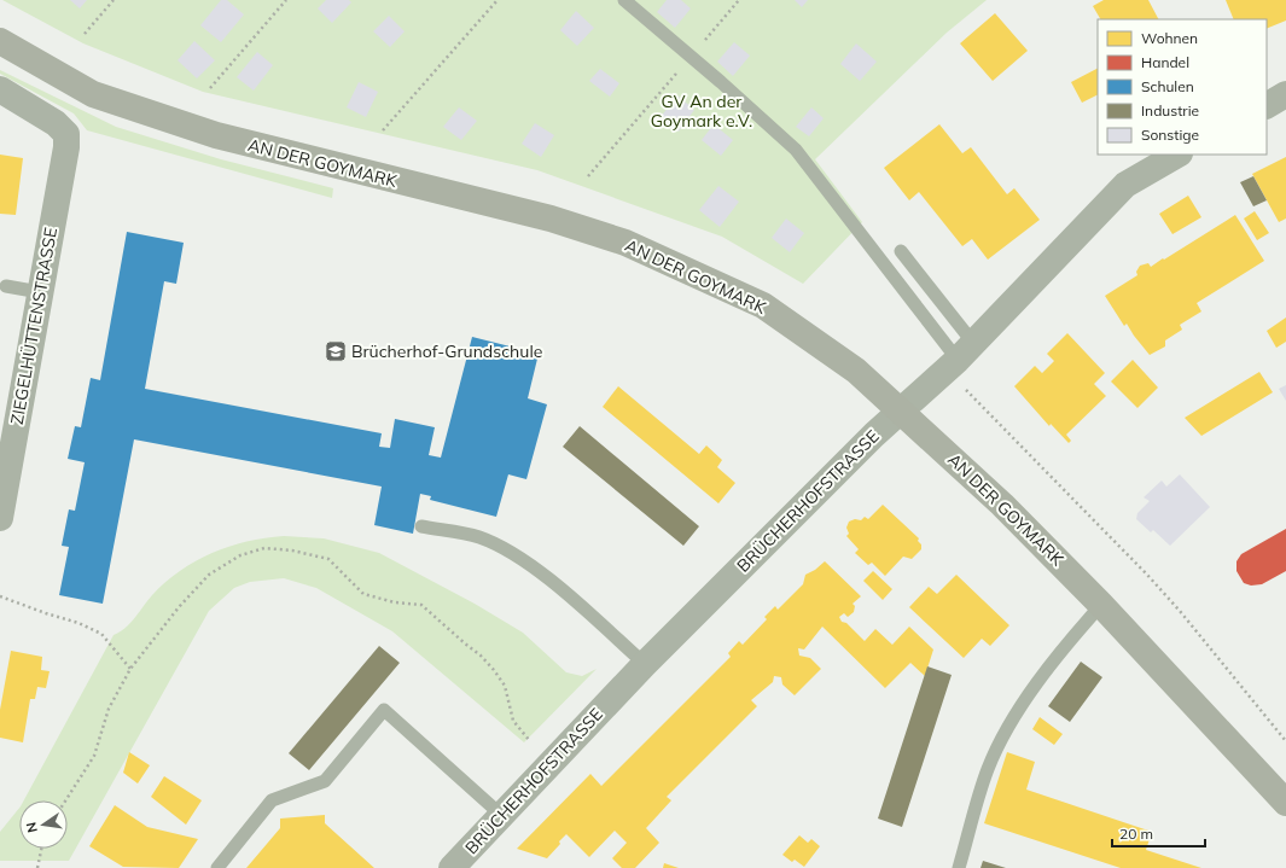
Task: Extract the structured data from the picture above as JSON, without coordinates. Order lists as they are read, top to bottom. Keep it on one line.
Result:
{"streets":{"main road":["AN DER GOYMARK"],"street":["ZIEGELHÜTTENSTRASSE","BRÜCHERHOFSTRASSE"]},"crossings":[["AN DER GOYMARK","BRÜCHERHOFSTRASSE"]],"parks":["GV An der Goymark e.V."],"places":{"school or university":["Brücherhof-Grundschule"]},"legend":["Wohnen","Handel","Schulen","Industrie","Sonstige"],"scale_bar":"20 m","north":"left"}
